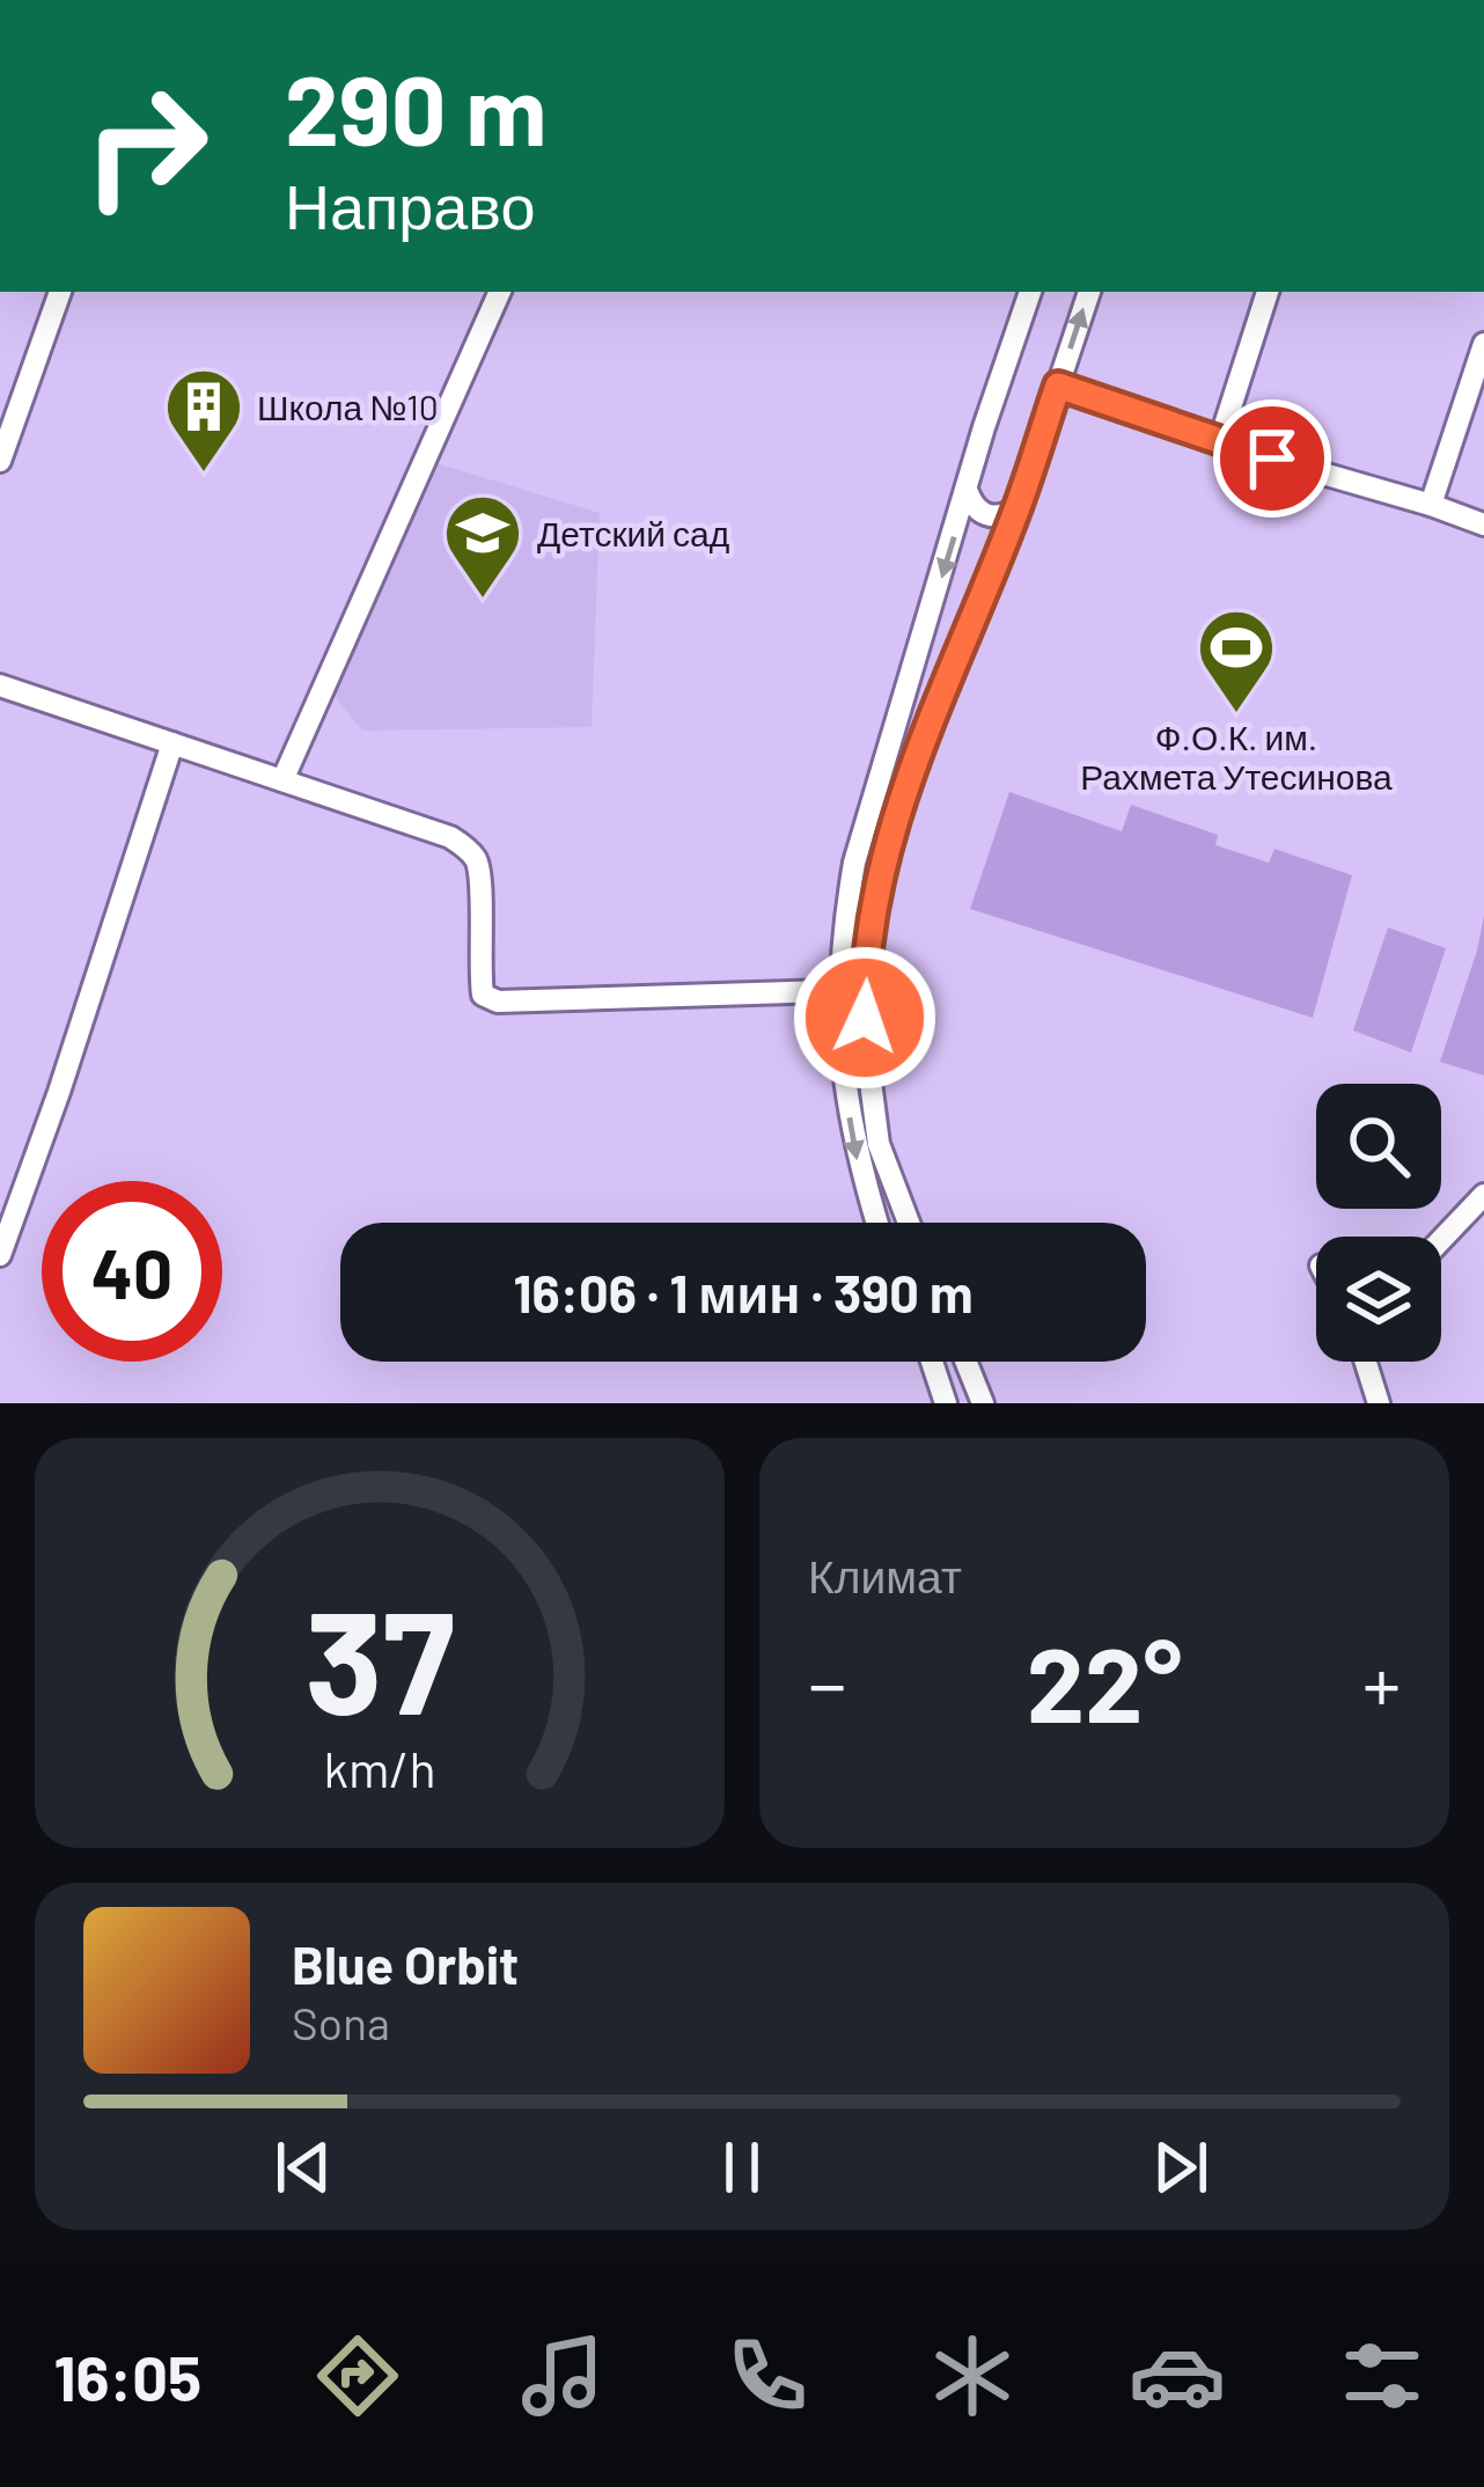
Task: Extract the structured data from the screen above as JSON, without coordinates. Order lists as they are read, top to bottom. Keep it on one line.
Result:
{"places":{"building":["Школа №10"],"school or university":["Детский сад"],"sports":["Ф.О.К. им. Рахмета Утесинова"]},"page":{"turn":["290 m","Направо"],"limit":"40","trip":"16:06 · 1 мин · 390 m","tile":"Климат","heat":["−","22°","+"],"song":["Blue Orbit","Sona"],"tabs":"16:05","gauge":["37","km/h"]}}
